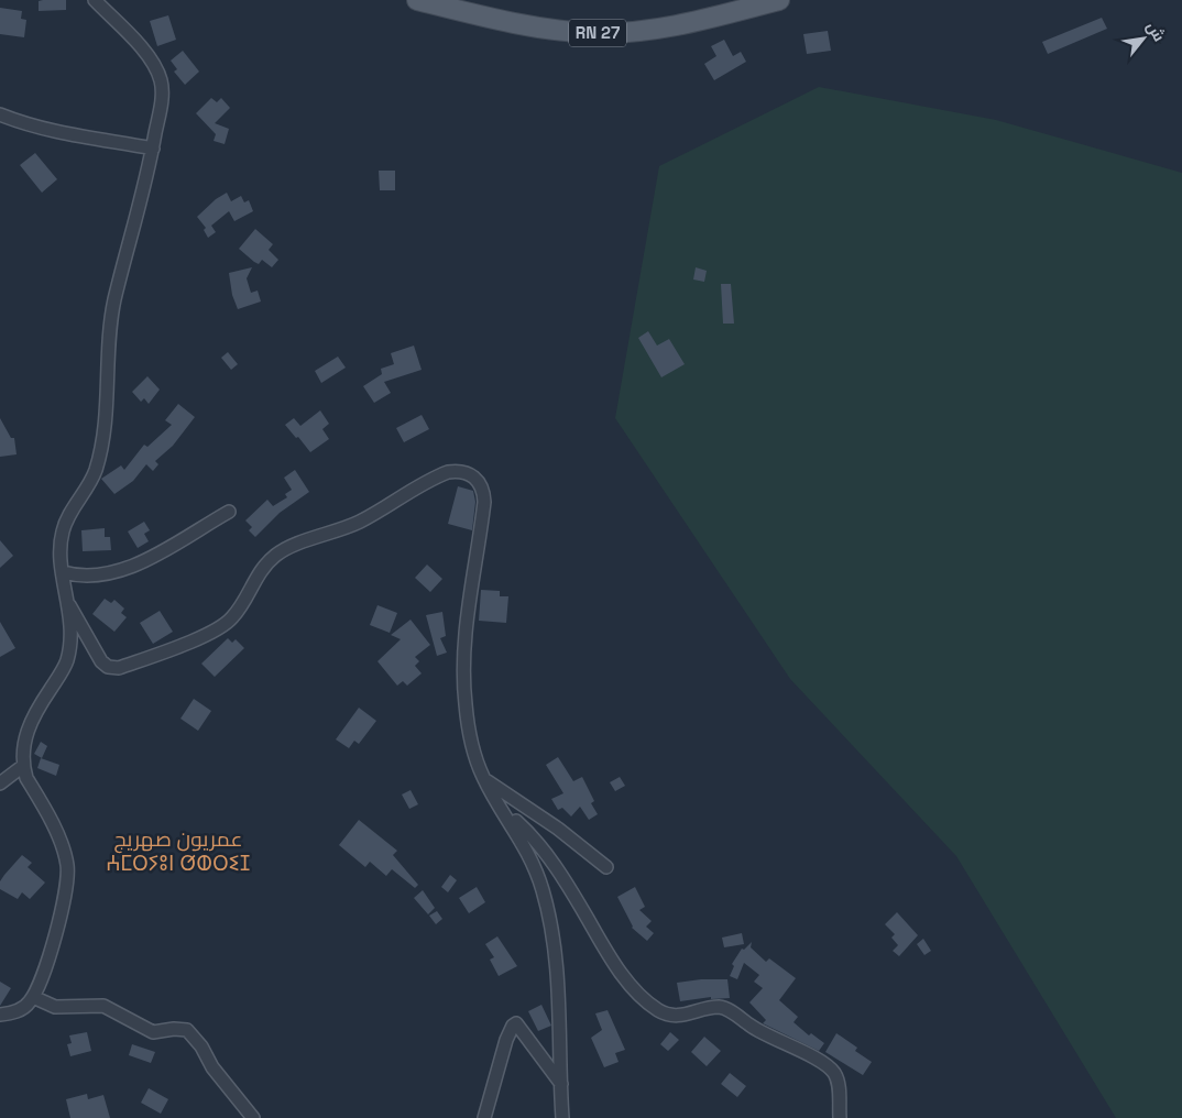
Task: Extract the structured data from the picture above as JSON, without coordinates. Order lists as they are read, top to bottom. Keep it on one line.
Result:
{"streets":{"main road":["RN 27"]},"districts":["عمريون صهريج ⵄⵎⵔⵢⵓⵏ ⵚⵀⵔⵉⵊ"],"north":"top right"}
